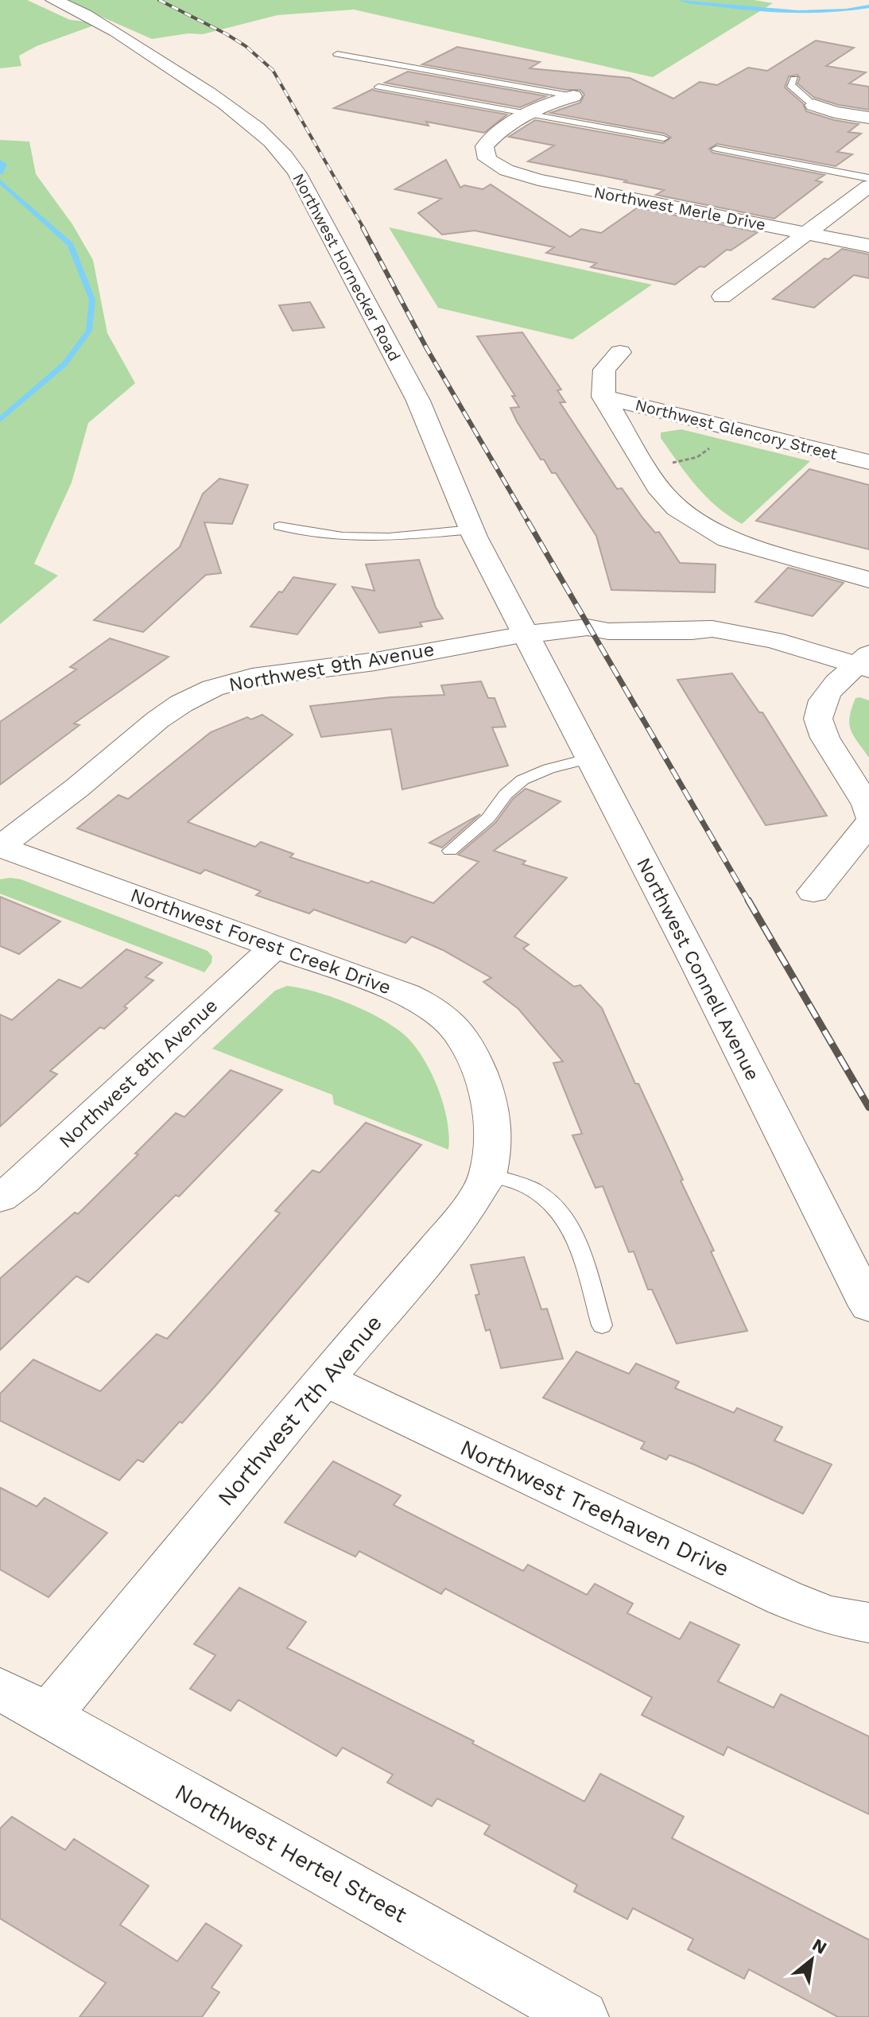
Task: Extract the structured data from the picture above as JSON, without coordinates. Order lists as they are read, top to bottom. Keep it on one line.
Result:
{"streets":{"street":["Northwest Merle Drive","Northwest Hornecker Road","Northwest Glencory Street","Northwest 9th Avenue","Northwest Forest Creek Drive","Northwest Connell Avenue","Northwest 8th Avenue","Northwest 7th Avenue","Northwest Treehaven Drive","Northwest Hertel Street"]},"crossings":[["Northwest Hornecker Road","Northwest 9th Avenue"],["Northwest Hornecker Road","Northwest Connell Avenue"],["Northwest 9th Avenue","Northwest Forest Creek Drive"],["Northwest 9th Avenue","Northwest Connell Avenue"],["Northwest Forest Creek Drive","Northwest 8th Avenue"],["Northwest Forest Creek Drive","Northwest 7th Avenue"],["Northwest 7th Avenue","Northwest Treehaven Drive"],["Northwest 7th Avenue","Northwest Hertel Street"]],"north":"top right"}
